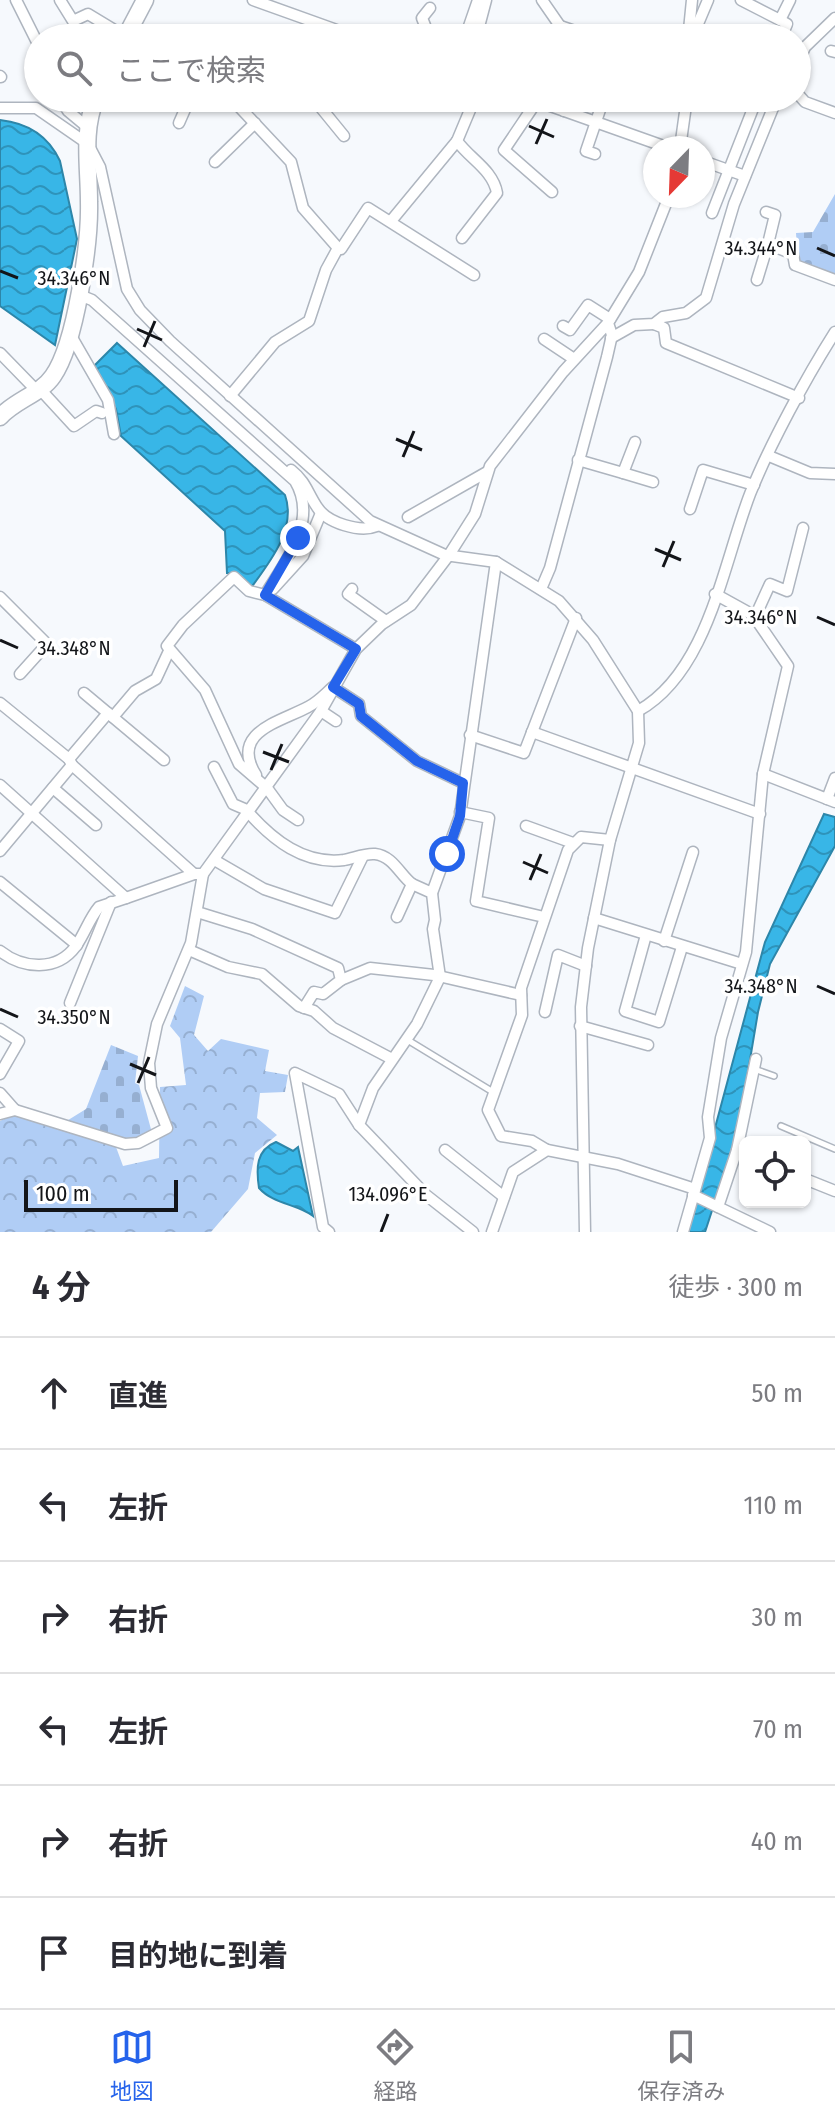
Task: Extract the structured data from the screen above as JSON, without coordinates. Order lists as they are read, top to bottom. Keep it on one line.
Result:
{"scale_bar":"100 m","north":"bottom left","page":{"search":"ここで検索","scale":"100 m","heading":["4 分","徒歩 · 300 m"],"list":[["直進","50 m"],["左折","110 m"],["右折","30 m"],["左折","70 m"],["右折","40 m"],"目的地に到着"],"nav":["地図","経路","保存済み"]},"coordinates":["34.344°N","34.346°N","34.348°N","34.350°N","134.096°E"]}
